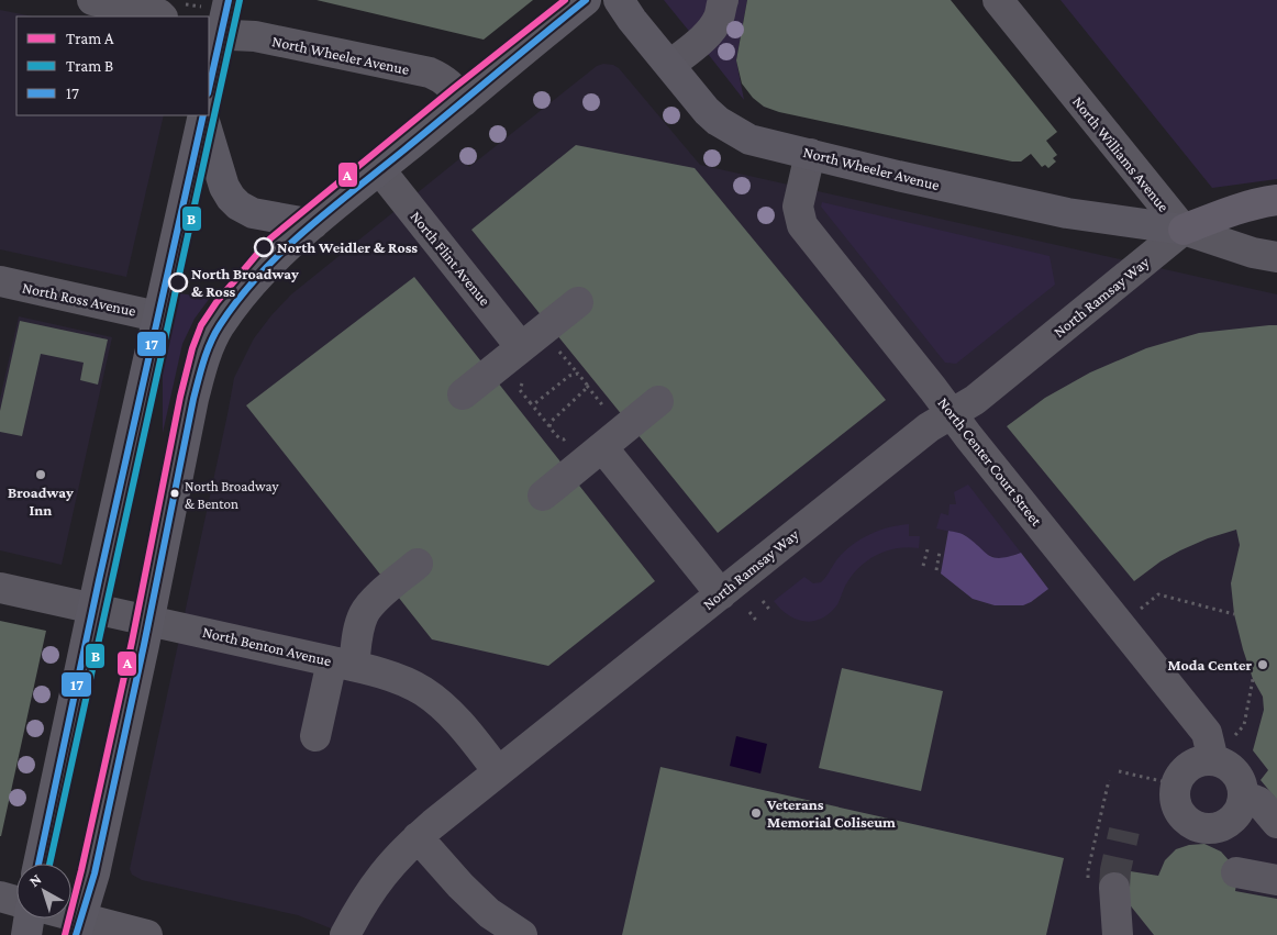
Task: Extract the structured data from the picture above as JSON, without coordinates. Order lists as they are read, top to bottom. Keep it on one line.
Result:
{"streets":{"main road":["North Wheeler Avenue"],"street":["North Williams Avenue","North Flint Avenue","North Ramsay Way","North Ross Avenue","North Center Court Street","North Benton Avenue"]},"crossings":[["North Wheeler Avenue","North Williams Avenue"],["North Wheeler Avenue","North Ramsay Way"],["North Wheeler Avenue","North Center Court Street"],["North Williams Avenue","North Ramsay Way"],["North Ramsay Way","North Center Court Street"],["North Ramsay Way","North Benton Avenue"]],"places":["North Weidler & Ross","North Broadway & Ross","Broadway Inn","North Broadway & Benton","Moda Center","Veterans Memorial Coliseum"],"lines":["tram line A","tram line B","transit line 17"],"legend":["Tram A","Tram B","17"],"north":"top left"}
